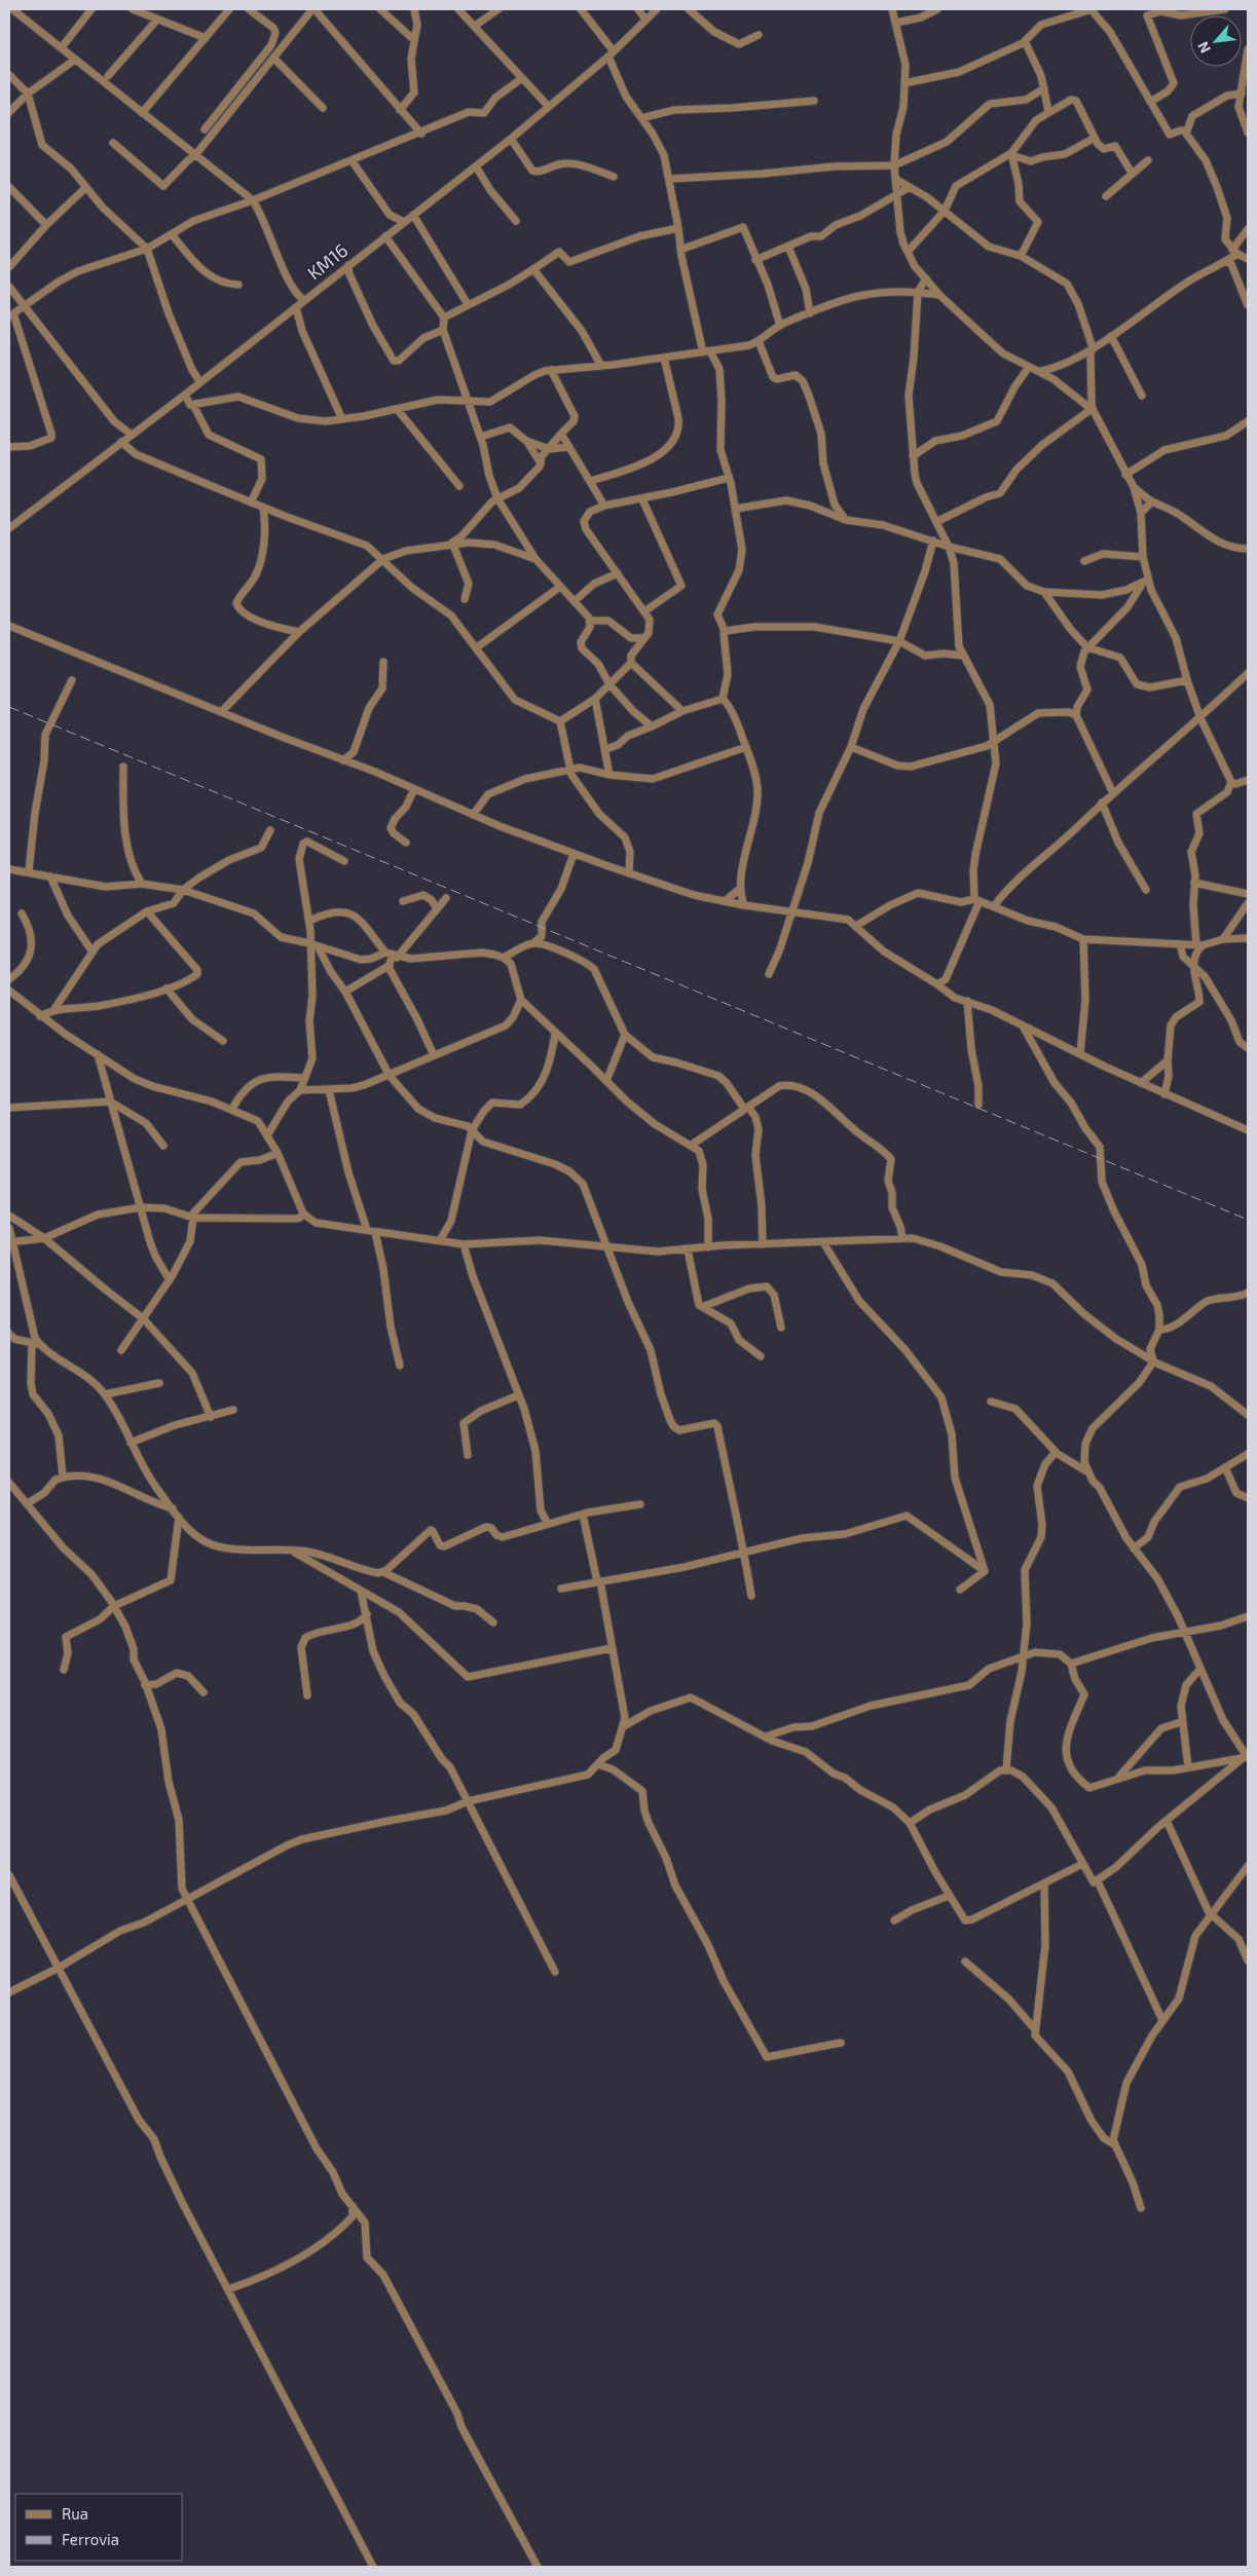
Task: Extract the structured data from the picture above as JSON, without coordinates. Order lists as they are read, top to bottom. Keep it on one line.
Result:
{"streets":{"street":["KM16"]},"legend":["Rua","Ferrovia"],"north":"bottom left"}
